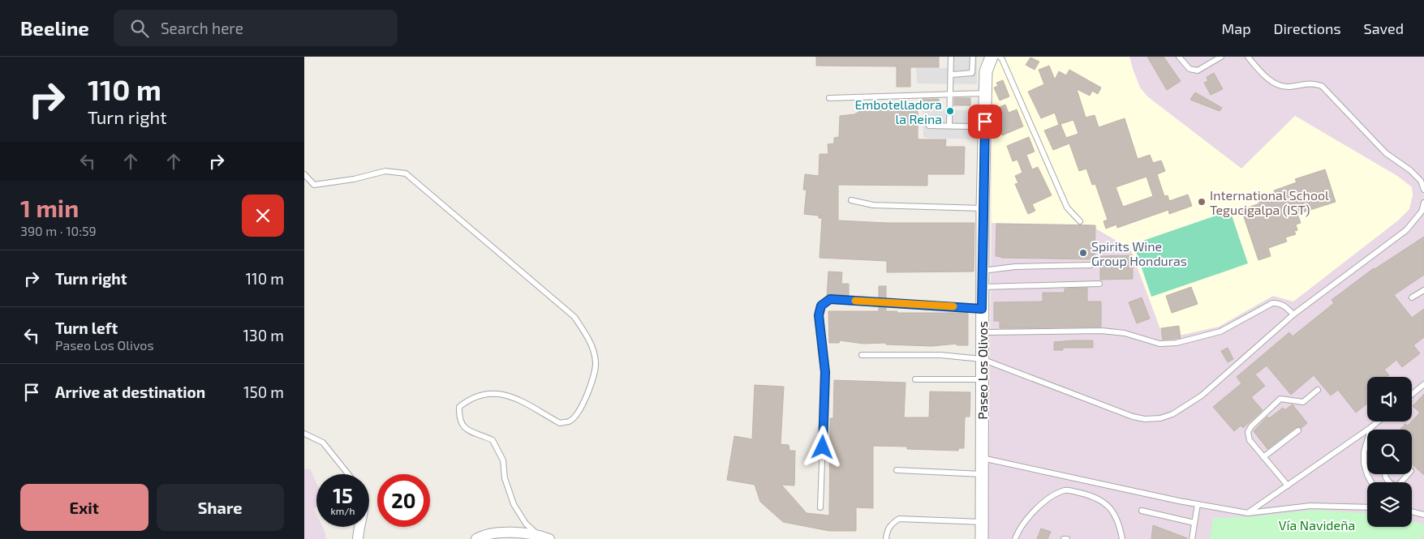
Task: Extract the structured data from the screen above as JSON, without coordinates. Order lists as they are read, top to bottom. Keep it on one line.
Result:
{"streets":{"street":["Paseo Los Olivos"]},"parks":["Vía Navideña"],"places":["Embotelladora la Reina","International School Tegucigalpa (IST)","Spirits Wine Group Honduras"],"page":{"header":"Beeline","search":"Search here","nav":["Map","Directions","Saved"],"turn":["110 m","Turn right"],"heading":["1 min","390 m · 10:59"],"list":[{"name":"Turn right","value":"110 m"},{"name":"Turn left","note":"Paseo Los Olivos","value":"130 m"},{"name":"Arrive at destination","value":"150 m"}],"speed":"15 km/h","limit":"20","buttons":["Exit","Share"]}}
